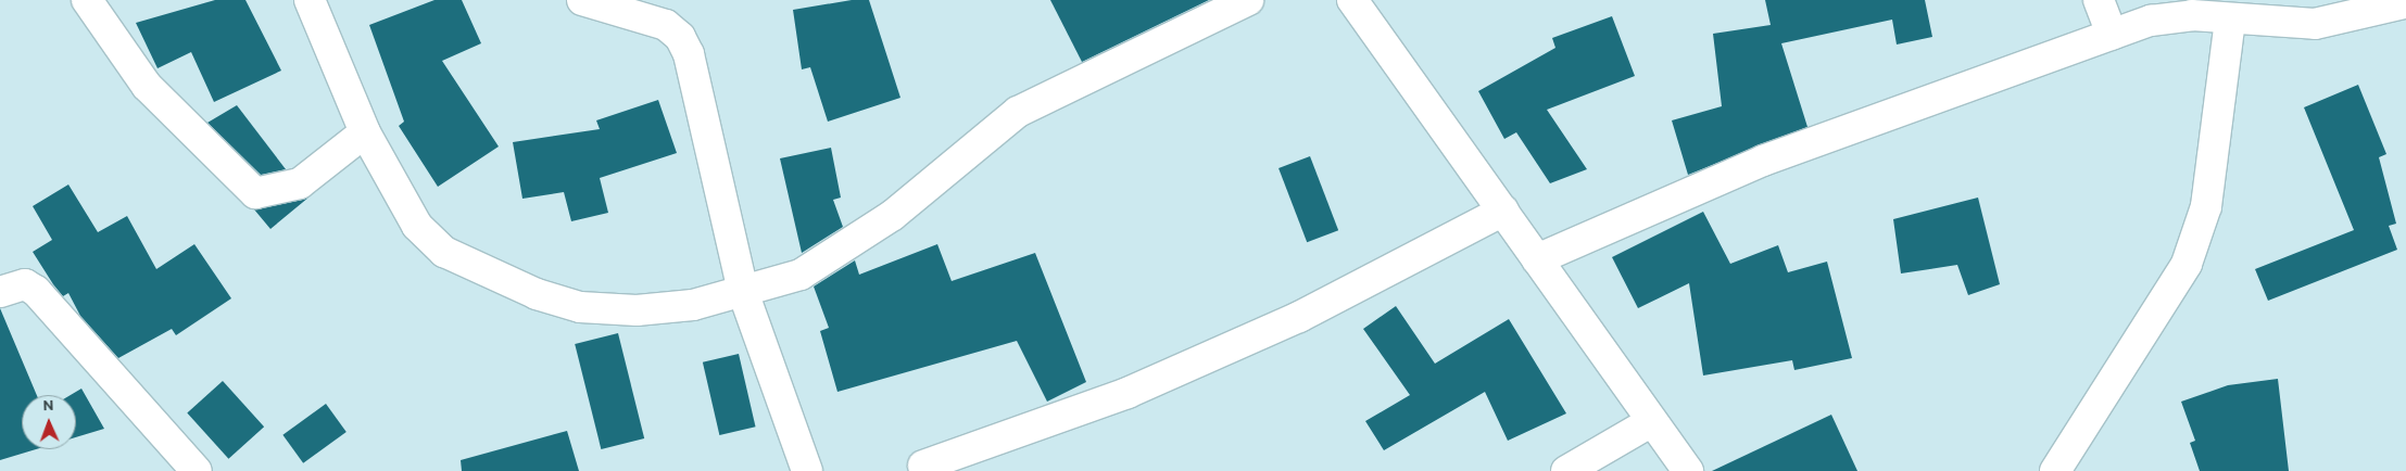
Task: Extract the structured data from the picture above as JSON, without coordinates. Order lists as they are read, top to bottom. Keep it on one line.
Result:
{"north":"top"}
